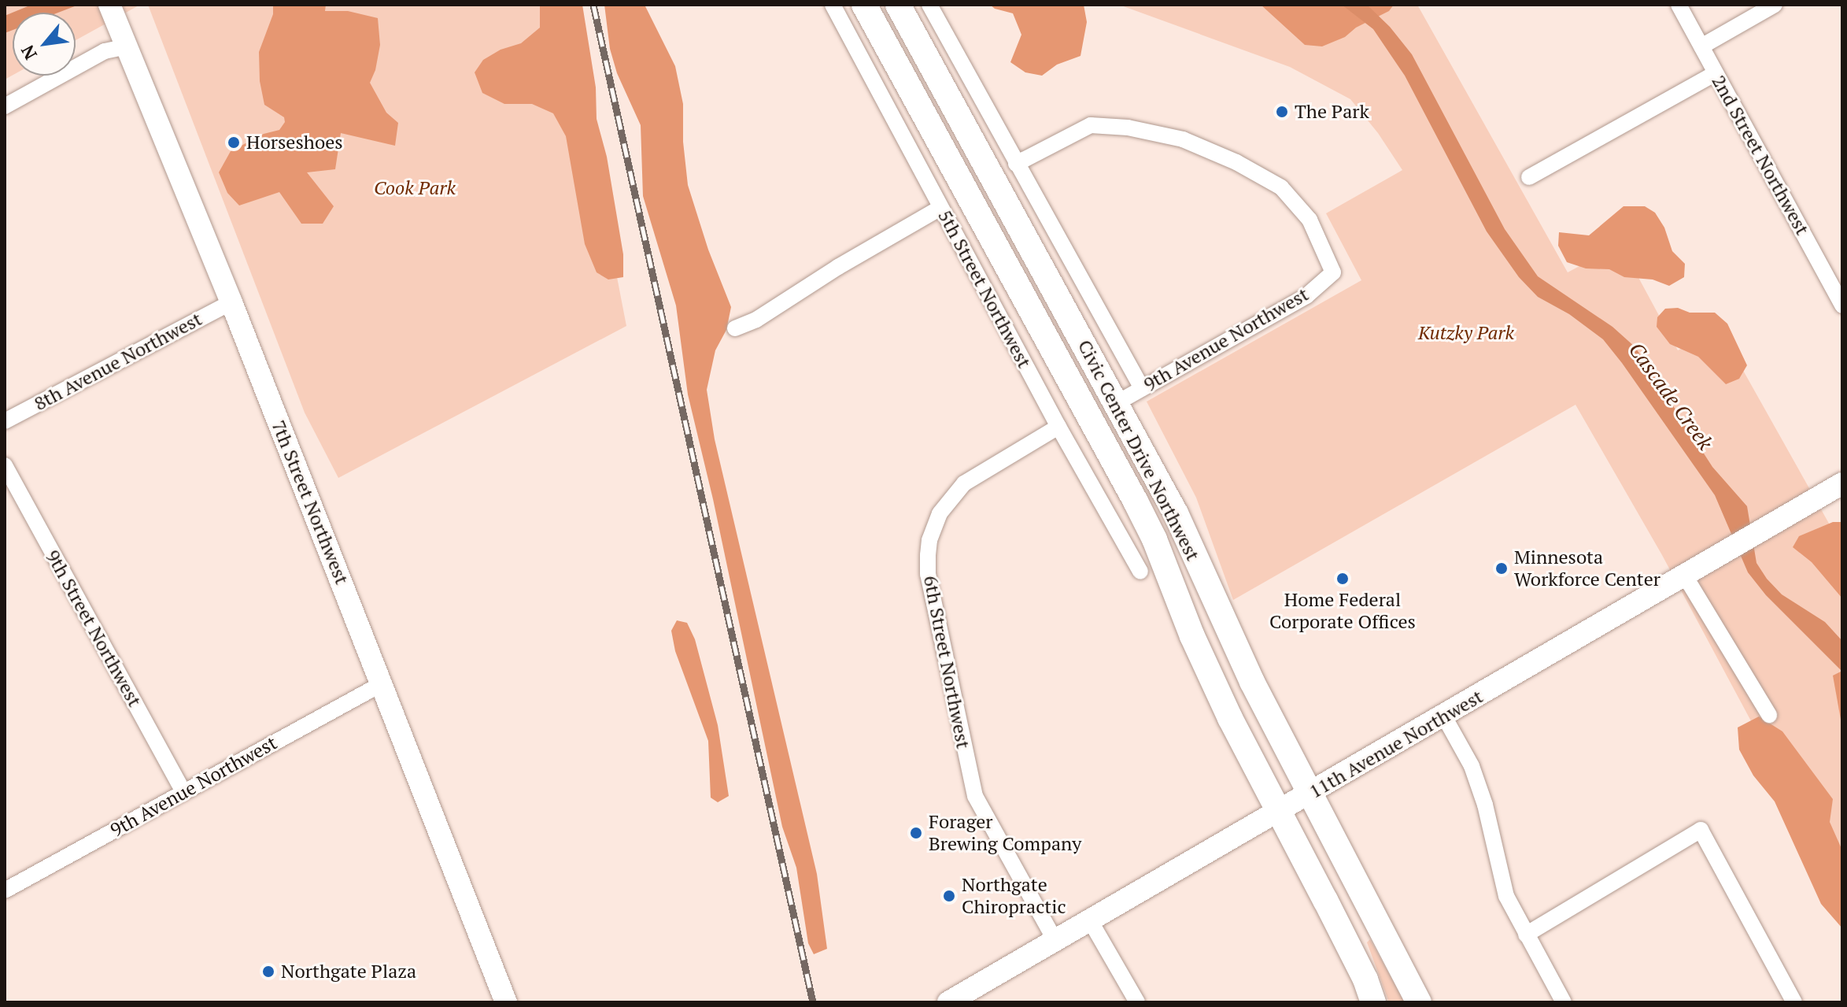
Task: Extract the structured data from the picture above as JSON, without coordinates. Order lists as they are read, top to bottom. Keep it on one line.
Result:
{"streets":{"main road":["Civic Center Drive Northwest","7th Street Northwest","11th Avenue Northwest"],"street":["2nd Street Northwest","5th Street Northwest","9th Avenue Northwest","8th Avenue Northwest","9th Street Northwest","6th Street Northwest"]},"crossings":[["5th Street Northwest","6th Street Northwest"],["9th Avenue Northwest","Civic Center Drive Northwest"],["9th Avenue Northwest","7th Street Northwest"],["9th Avenue Northwest","9th Street Northwest"],["8th Avenue Northwest","7th Street Northwest"],["Civic Center Drive Northwest","11th Avenue Northwest"],["6th Street Northwest","11th Avenue Northwest"]],"water":["Cascade Creek"],"parks":["Cook Park","Kutzky Park"],"places":["The Park","Horseshoes","Minnesota Workforce Center","Home Federal Corporate Offices","Forager Brewing Company","Northgate Chiropractic","Northgate Plaza"],"north":"bottom left"}
